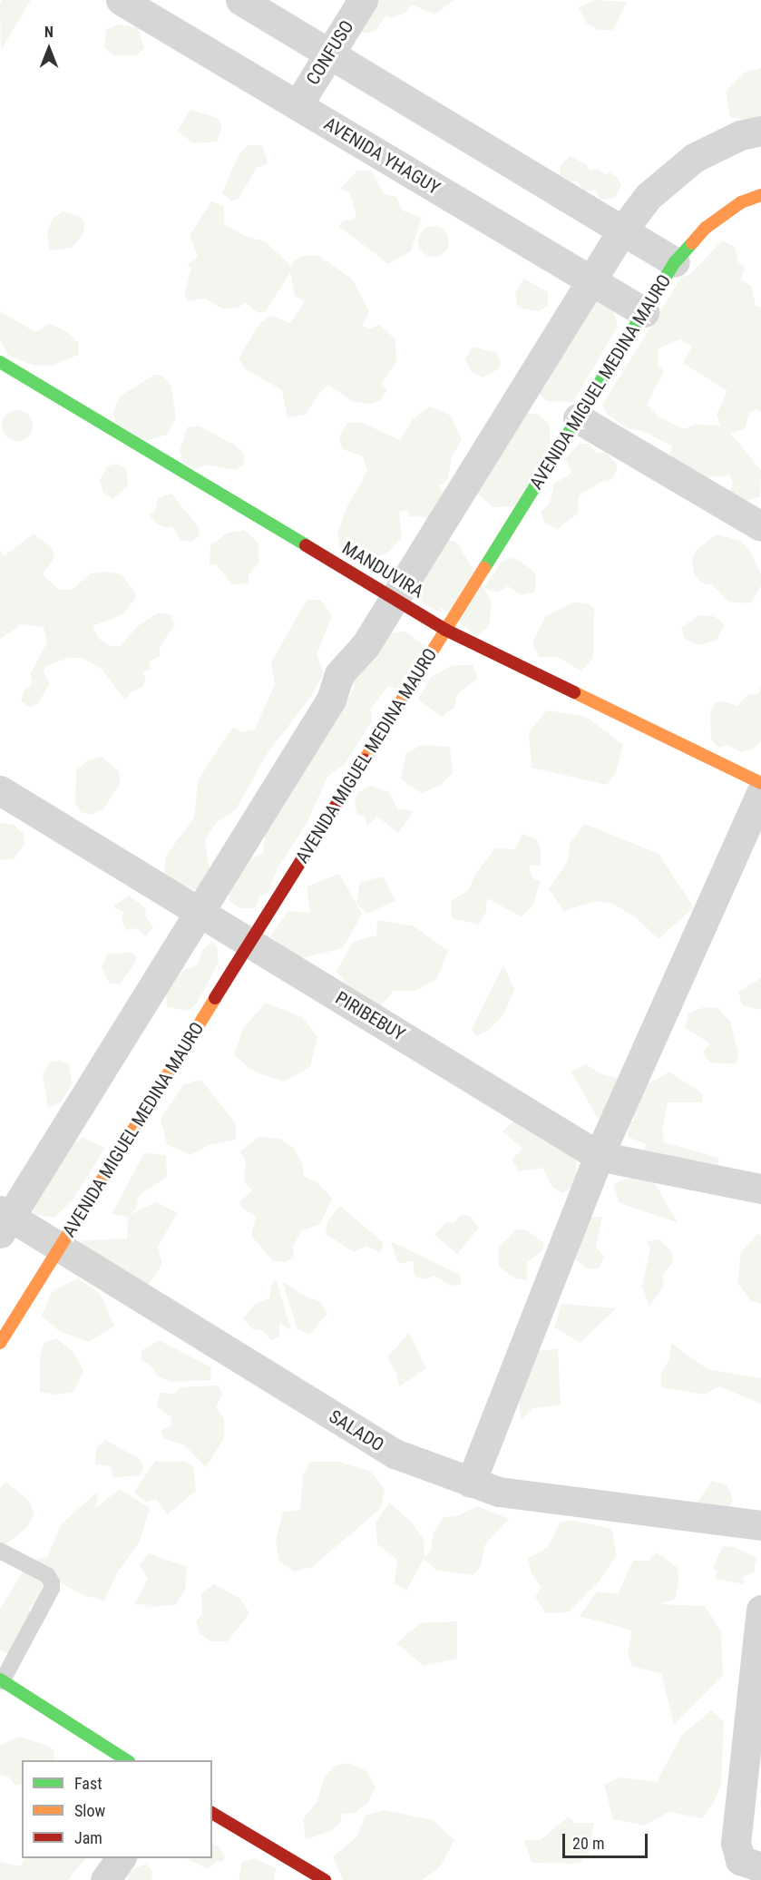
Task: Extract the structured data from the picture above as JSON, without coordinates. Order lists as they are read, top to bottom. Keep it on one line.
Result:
{"streets":{"street":["CONFUSO","AVENIDA YHAGUY","AVENIDA MIGUEL MEDINA MAURO","MANDUVIRA","PIRIBEBUY","SALADO"]},"crossings":[["CONFUSO","AVENIDA YHAGUY"],["AVENIDA YHAGUY","AVENIDA MIGUEL MEDINA MAURO"],["AVENIDA MIGUEL MEDINA MAURO","MANDUVIRA"],["AVENIDA MIGUEL MEDINA MAURO","PIRIBEBUY"],["AVENIDA MIGUEL MEDINA MAURO","SALADO"]],"legend":["Fast","Slow","Jam"],"scale_bar":"20 m","north":"top"}
